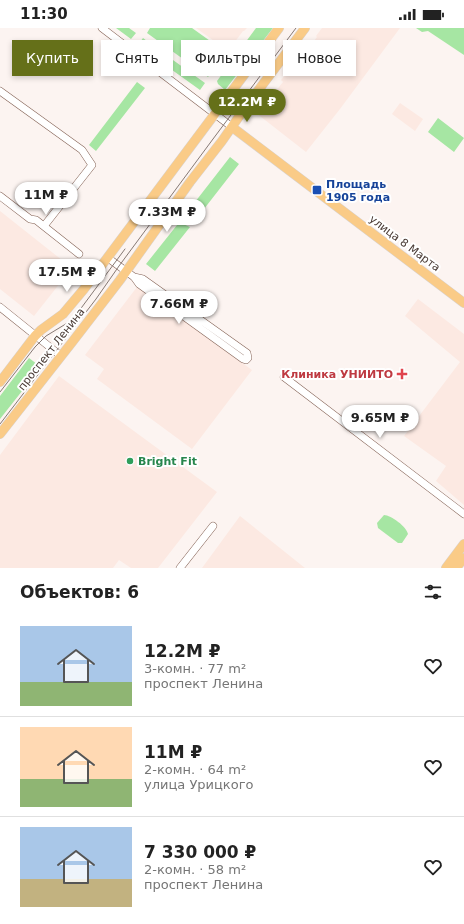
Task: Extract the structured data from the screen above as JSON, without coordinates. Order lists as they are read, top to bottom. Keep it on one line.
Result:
{"streets":{"main road":["улица 8 Марта","проспект Ленина"]},"crossings":[["улица 8 Марта","проспект Ленина"]],"places":{"transit":["Площадь 1905 года"],"health":["Клиника УНИИТО"],"other":["Bright Fit"]},"page":{"status":"11:30","chip":["Купить","Снять","Фильтры","Новое"],"price":["12.2M ₽","11M ₽","7.33M ₽","17.5M ₽","7.66M ₽","9.65M ₽"],"heading":"Объектов: 6","list":[{"name":"12.2M ₽","note":"3-комн. · 77 m² · проспект Ленина"},{"name":"11M ₽","note":"2-комн. · 64 m² · улица Урицкого"},{"name":"7 330 000 ₽","note":"2-комн. · 58 m² · проспект Ленина"}]}}
